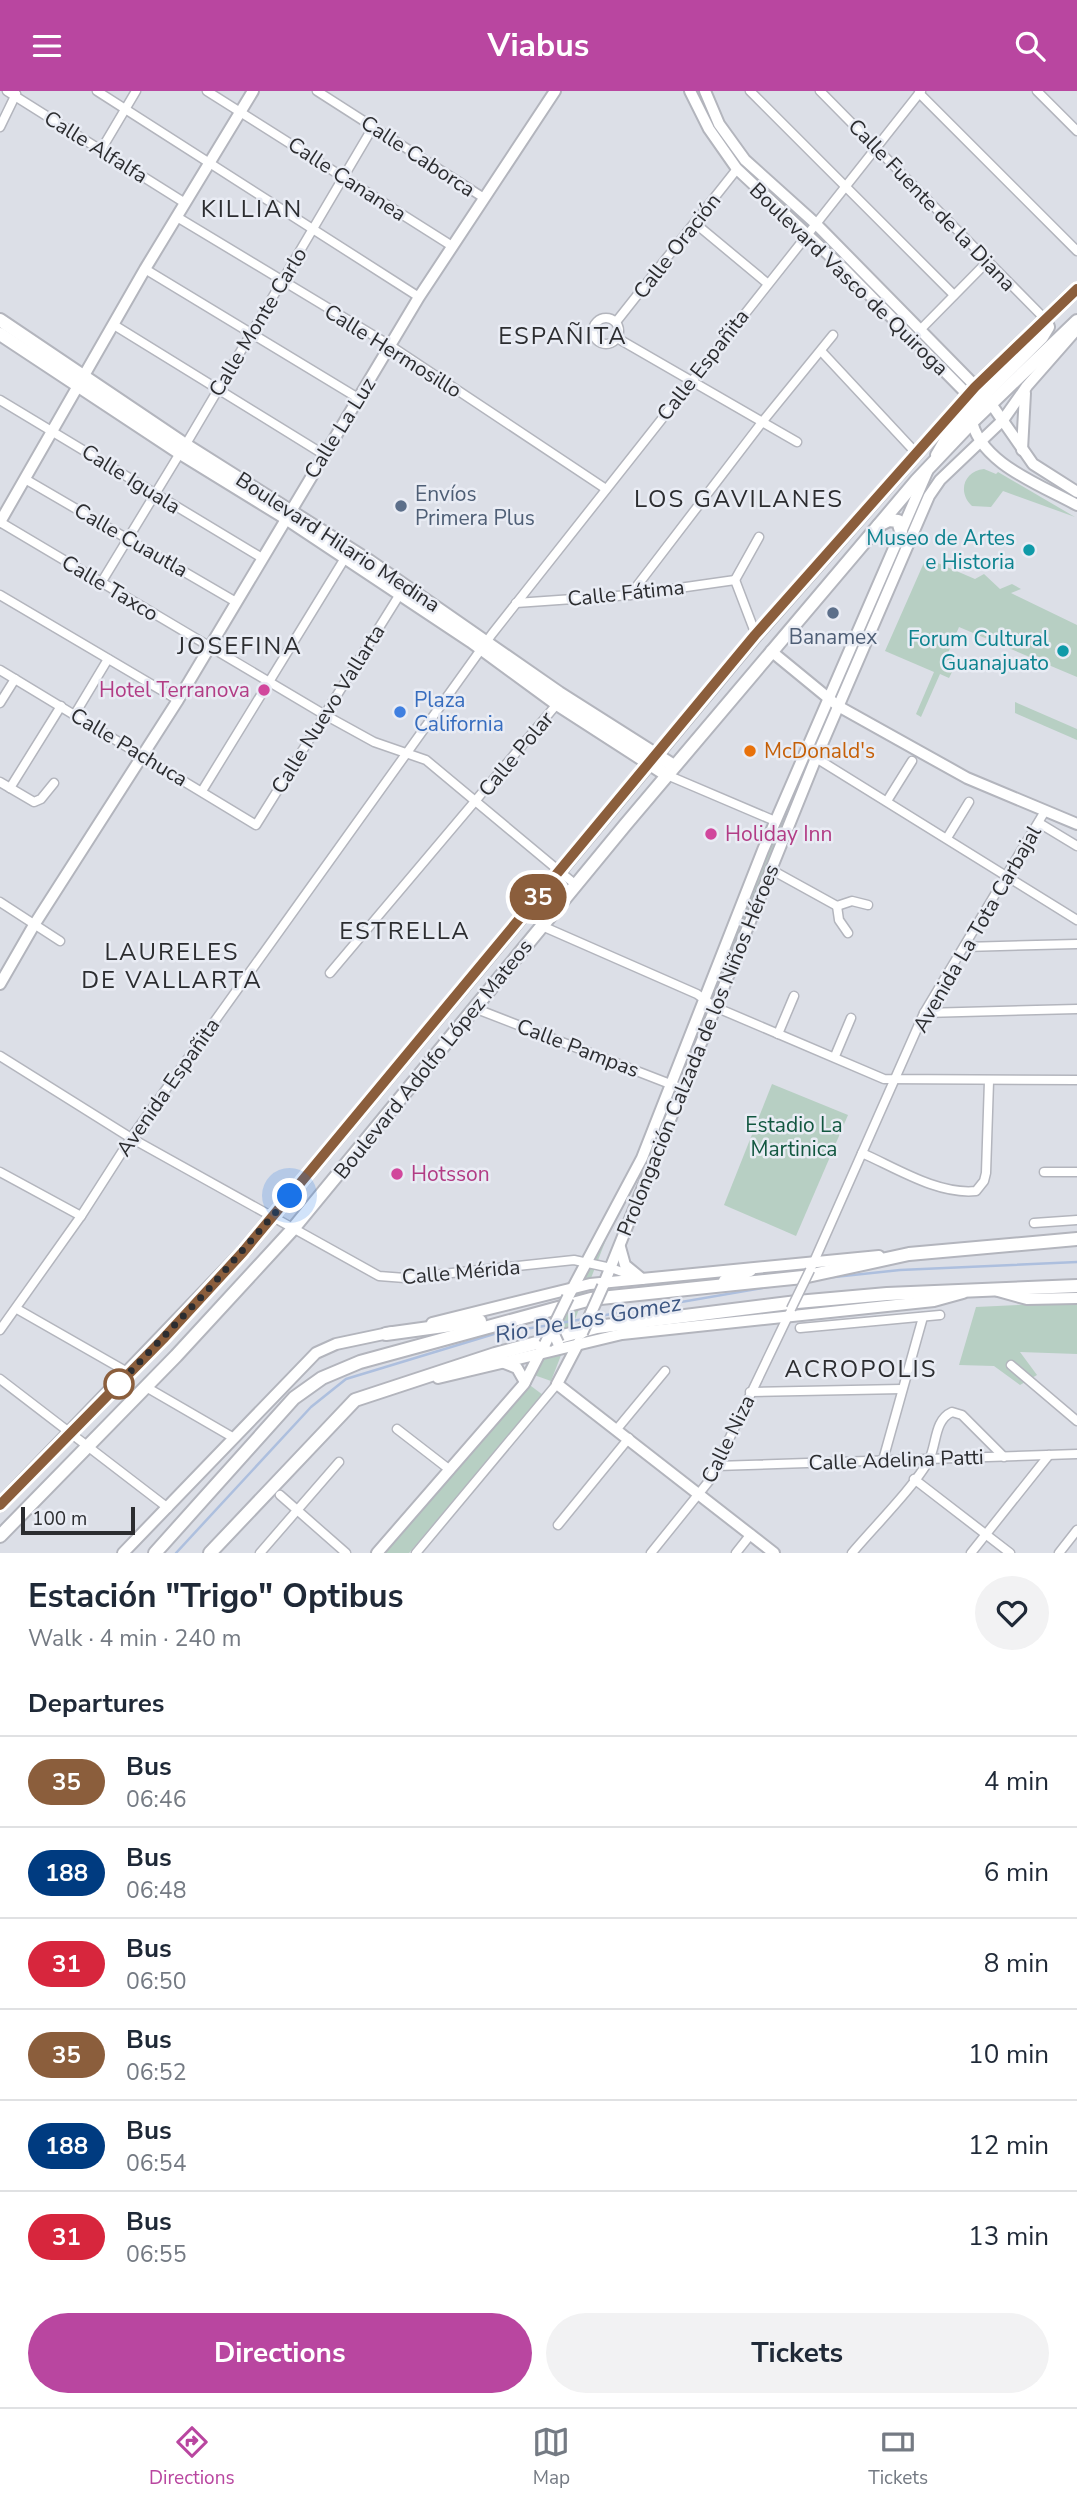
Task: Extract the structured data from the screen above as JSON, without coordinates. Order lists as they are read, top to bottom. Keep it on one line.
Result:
{"streets":{"main road":["Boulevard Hilario Medina","Boulevard Adolfo López Mateos"],"street":["Calle Alfalfa","Calle Caborca","Calle Cananea","Calle Fuente de la Diana","Calle Oración","Boulevard Vasco de Quiroga","Calle Monte Carlo","Calle Hermosillo","Calle Españita","Calle La Luz","Calle Iguala","Calle Cuautla","Calle Taxco","Calle Fátima","Calle Nuevo Vallarta","Calle Pachuca","Calle Polar","Avenida La Tota Carbajal","Calle Pampas","Prolongación Calzada de los Niños Héroes","Avenida Españita","Calle Mérida","Calle Niza","Calle Adelina Patti"]},"crossings":[["Calle Caborca","Calle Monte Carlo"],["Calle Caborca","Calle La Luz"],["Calle Cananea","Calle Monte Carlo"],["Calle Cananea","Calle La Luz"],["Calle Fuente de la Diana","Calle Españita"],["Calle Fuente de la Diana","Boulevard Adolfo López Mateos"],["Calle Oración","Boulevard Vasco de Quiroga"],["Boulevard Vasco de Quiroga","Calle Españita"],["Boulevard Vasco de Quiroga","Prolongación Calzada de los Niños Héroes"],["Boulevard Vasco de Quiroga","Boulevard Adolfo López Mateos"],["Calle Monte Carlo","Calle Hermosillo"],["Calle Monte Carlo","Calle Iguala"],["Calle Monte Carlo","Calle Cuautla"],["Calle Monte Carlo","Boulevard Hilario Medina"],["Calle Monte Carlo","Calle Taxco"],["Calle Hermosillo","Calle Españita"],["Calle Hermosillo","Calle La Luz"],["Calle Españita","Boulevard Hilario Medina"],["Calle Españita","Calle Fátima"],["Calle Españita","Avenida Españita"],["Calle La Luz","Calle Iguala"],["Calle La Luz","Calle Cuautla"],["Calle La Luz","Boulevard Hilario Medina"],["Calle La Luz","Calle Taxco"],["Calle La Luz","Calle Pachuca"],["Boulevard Hilario Medina","Calle Nuevo Vallarta"],["Boulevard Hilario Medina","Calle Polar"],["Boulevard Hilario Medina","Boulevard Adolfo López Mateos"],["Boulevard Hilario Medina","Avenida Españita"],["Calle Taxco","Calle Nuevo Vallarta"],["Calle Taxco","Calle Polar"],["Calle Taxco","Boulevard Adolfo López Mateos"],["Calle Taxco","Avenida Españita"],["Calle Nuevo Vallarta","Calle Pachuca"],["Avenida La Tota Carbajal","Calle Niza"],["Calle Pampas","Prolongación Calzada de los Niños Héroes"],["Calle Pampas","Boulevard Adolfo López Mateos"],["Prolongación Calzada de los Niños Héroes","Boulevard Adolfo López Mateos"],["Prolongación Calzada de los Niños Héroes","Calle Mérida"],["Boulevard Adolfo López Mateos","Calle Mérida"],["Avenida Españita","Calle Mérida"],["Calle Niza","Calle Adelina Patti"]],"districts":["KILLIAN","ESPAÑITA","LOS GAVILANES","JOSEFINA","ESTRELLA","LAURELES DE VALLARTA","ACROPOLIS"],"water":["Rio De Los Gomez"],"parks":["Estadio La Martinica"],"places":["Envíos Primera Plus","Museo de Artes e Historia","Banamex","Forum Cultural Guanajuato","Hotel Terranova","Plaza California","McDonald's","Holiday Inn","Hotsson"],"lines":["bus line 35"],"scale_bar":"100 m","page":{"header":"Viabus","on_map":"35","scale":"100 m","heading":[["Estación \"Trigo\" Optibus","Walk · 4 min · 240 m"],"Departures"],"list":[{"mark":"35","name":"Bus","note":"06:46","value":"4 min"},{"mark":"188","name":"Bus","note":"06:48","value":"6 min"},{"mark":"31","name":"Bus","note":"06:50","value":"8 min"},{"mark":"35","name":"Bus","note":"06:52","value":"10 min"},{"mark":"188","name":"Bus","note":"06:54","value":"12 min"},{"mark":"31","name":"Bus","note":"06:55","value":"13 min"}],"buttons":["Directions","Tickets"],"tabs":["Directions","Map","Tickets"]}}
